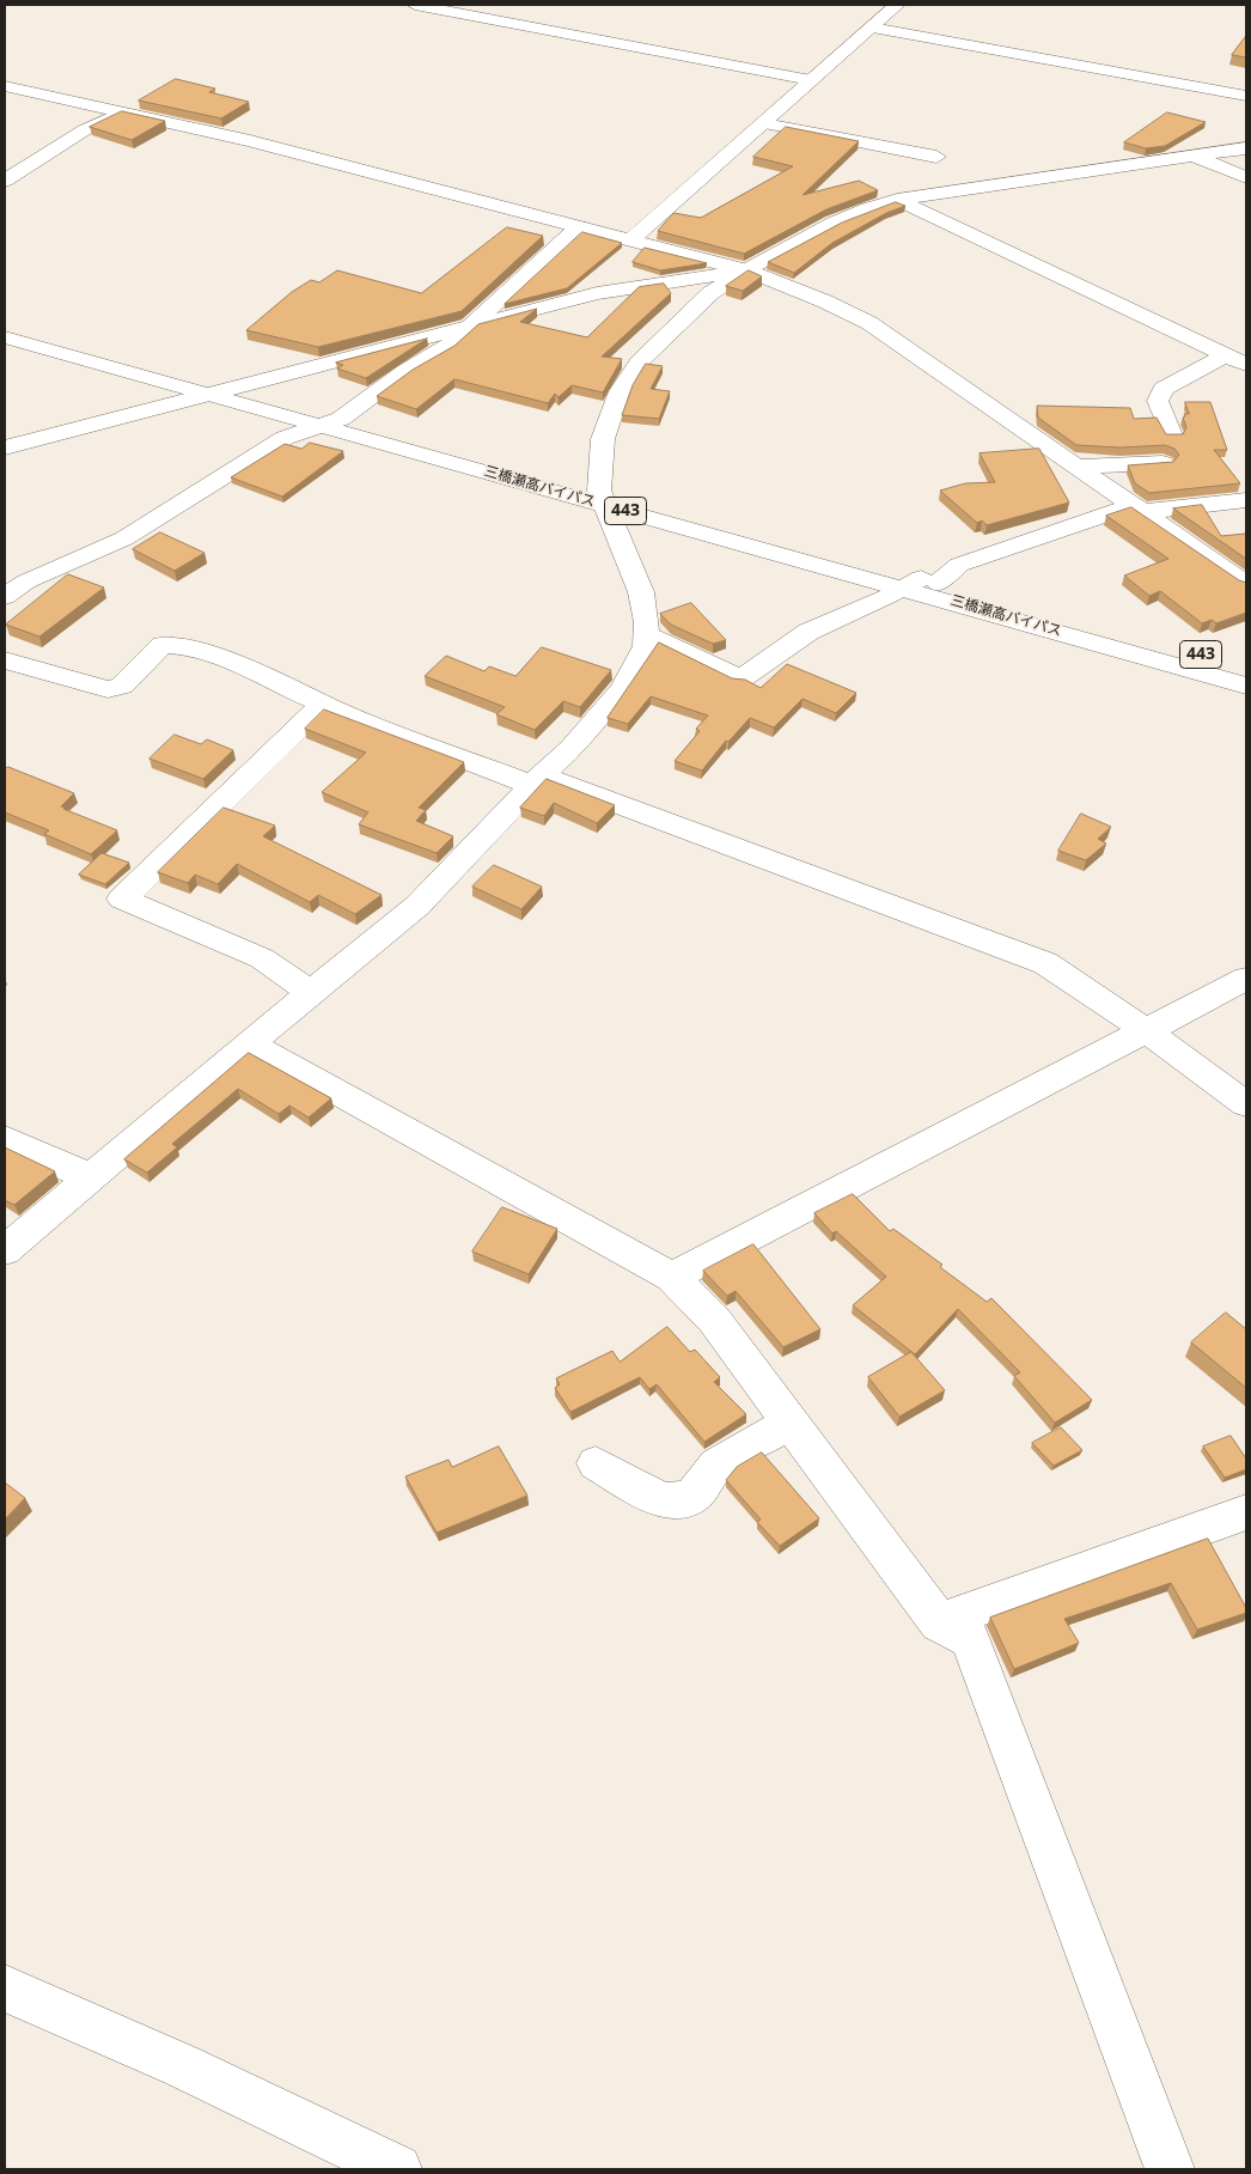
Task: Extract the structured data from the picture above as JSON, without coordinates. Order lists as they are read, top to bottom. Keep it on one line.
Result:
{"streets":{"main road":["三橋瀬高バイパス","443"]}}
